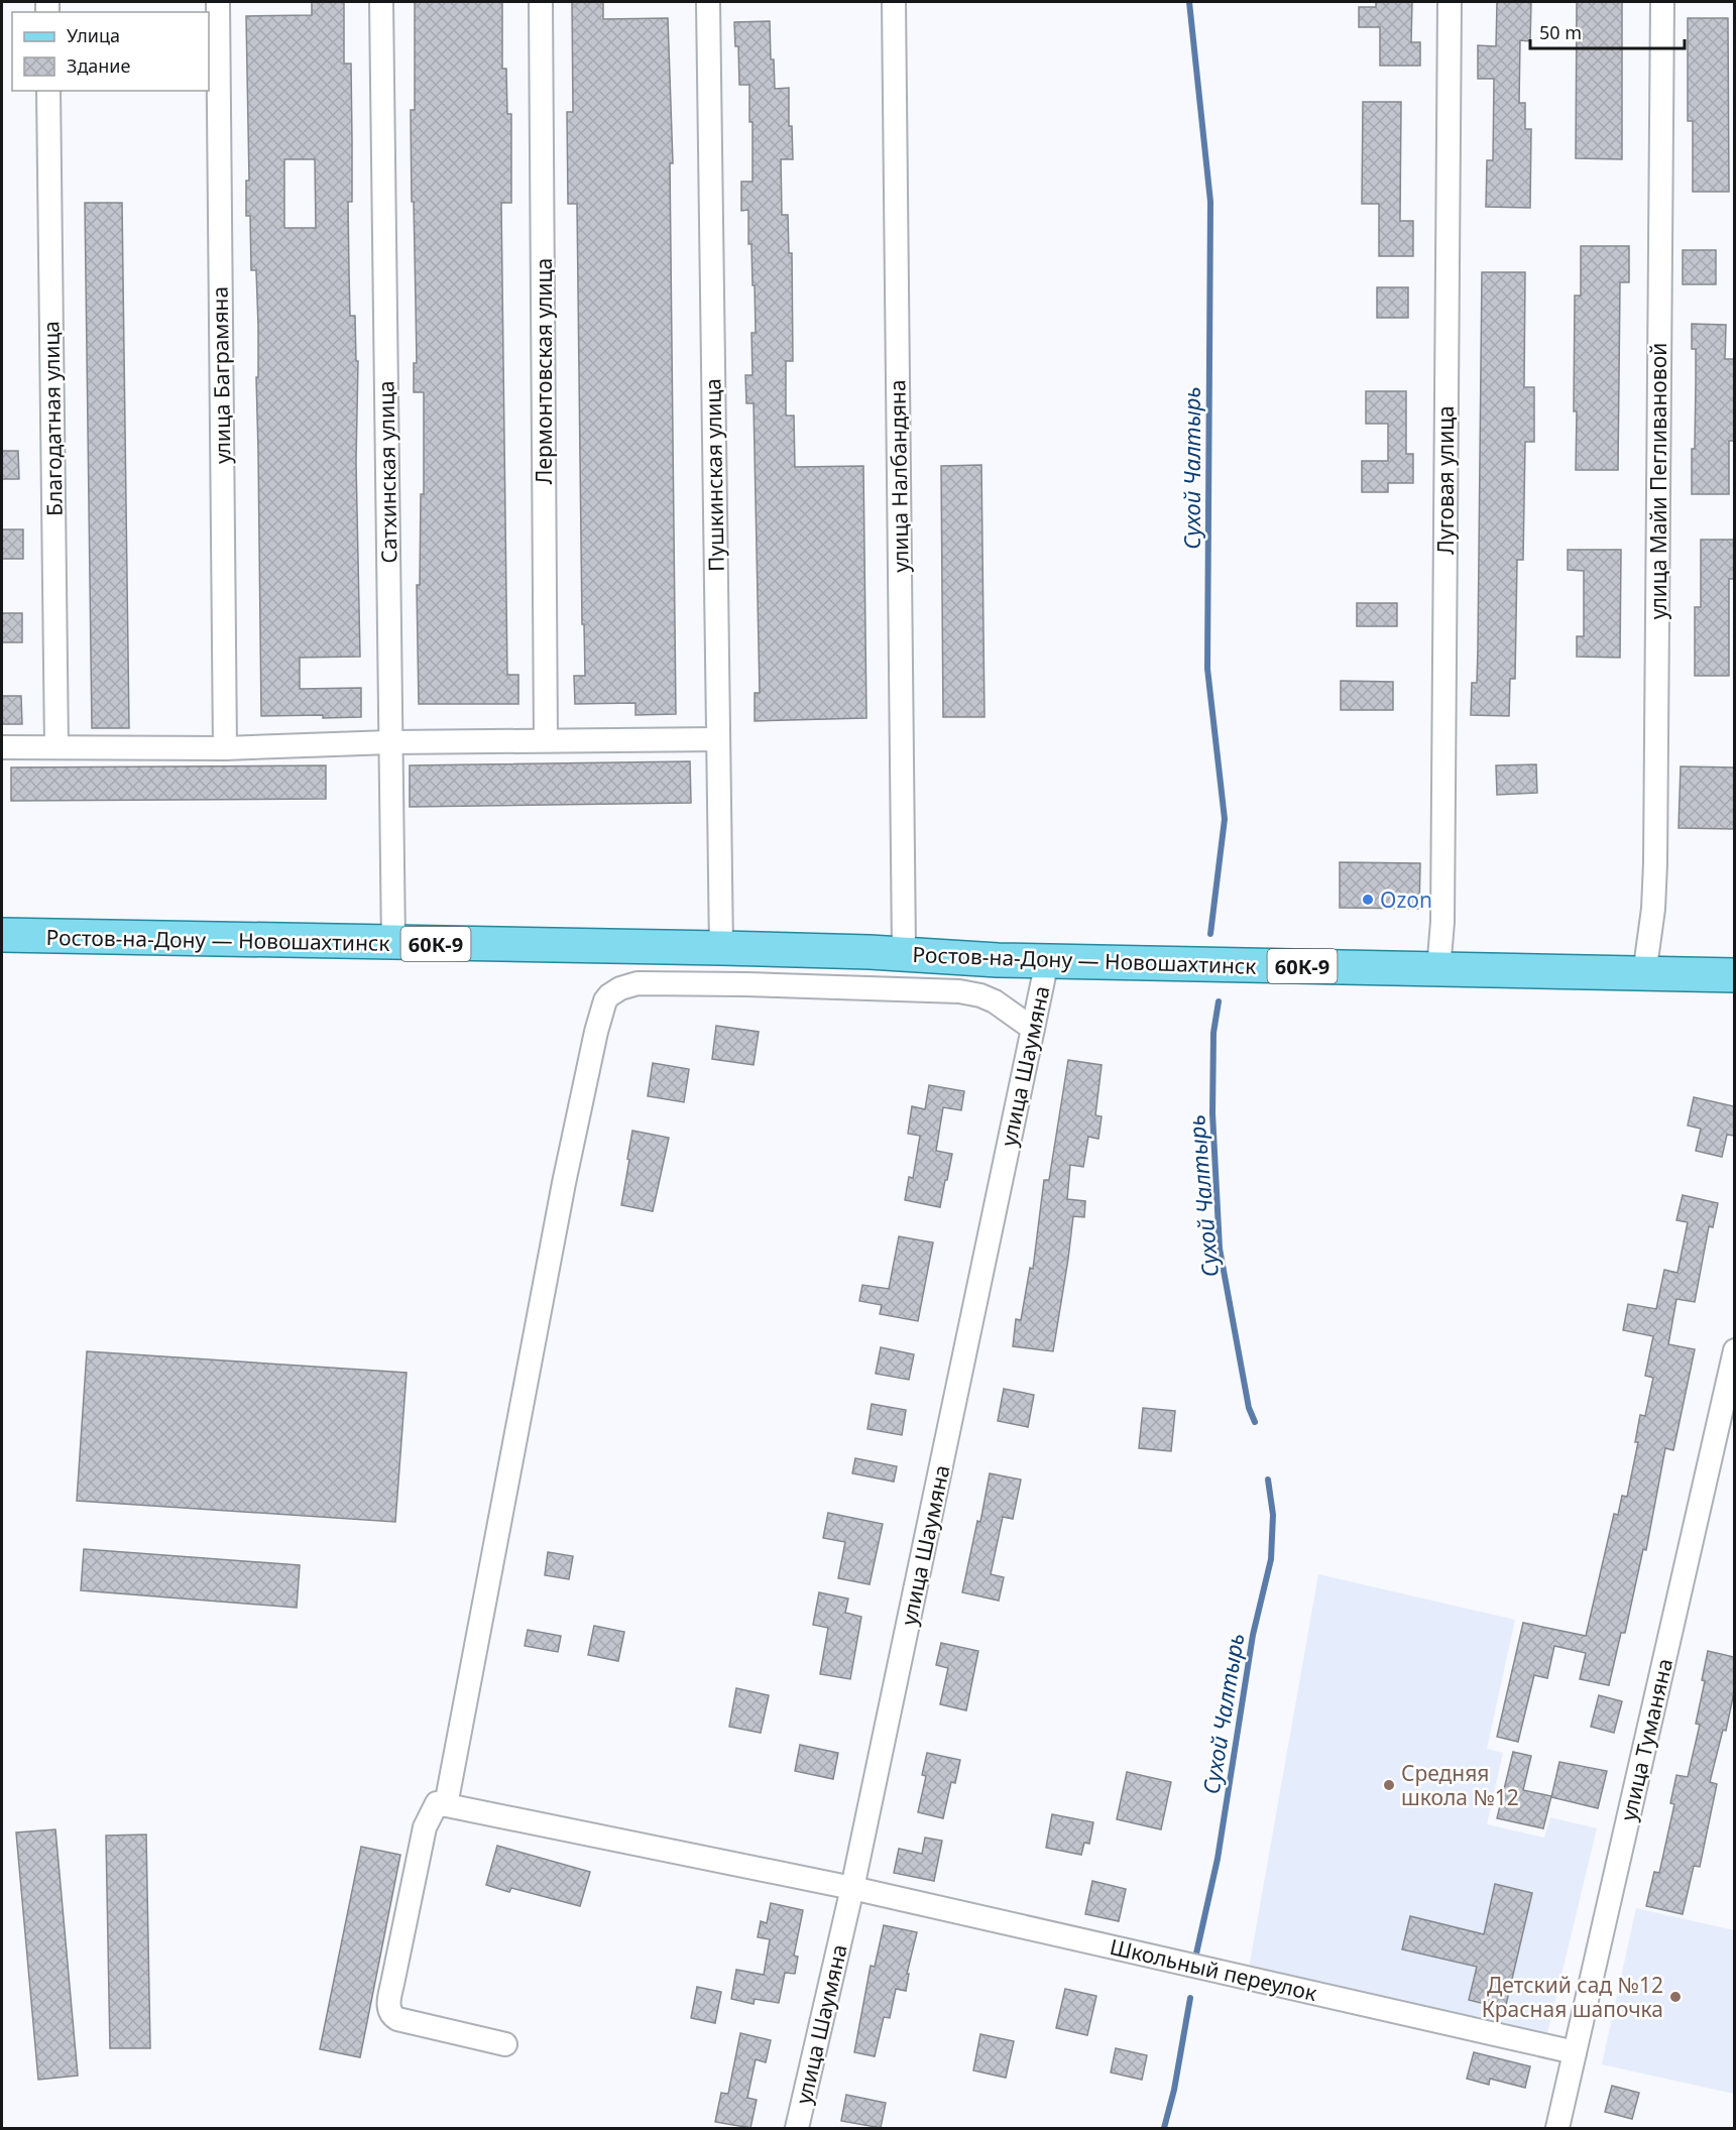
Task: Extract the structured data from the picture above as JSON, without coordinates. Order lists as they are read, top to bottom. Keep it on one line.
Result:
{"streets":{"main road":["Ростов-на-Дону — Новошахтинск","60К-9"],"street":["Лермонтовская улица","улица Баграмяна","Благодатная улица","Сатхинская улица","Пушкинская улица","улица Налбандяна","Луговая улица","улица Майи Пегливановой","улица Шаумяна","улица Туманяна","Школьный переулок"]},"crossings":[["Сатхинская улица","Ростов-на-Дону — Новошахтинск"],["Пушкинская улица","Ростов-на-Дону — Новошахтинск"],["улица Налбандяна","Ростов-на-Дону — Новошахтинск"],["Луговая улица","Ростов-на-Дону — Новошахтинск"],["улица Майи Пегливановой","Ростов-на-Дону — Новошахтинск"],["Ростов-на-Дону — Новошахтинск","улица Шаумяна"],["улица Шаумяна","Школьный переулок"],["улица Туманяна","Школьный переулок"]],"water":["Сухой Чалтырь"],"places":["Ozon","Средняя школа №12","Детский сад №12 Красная шапочка"],"legend":["Улица","Здание"],"scale_bar":"50 m"}
